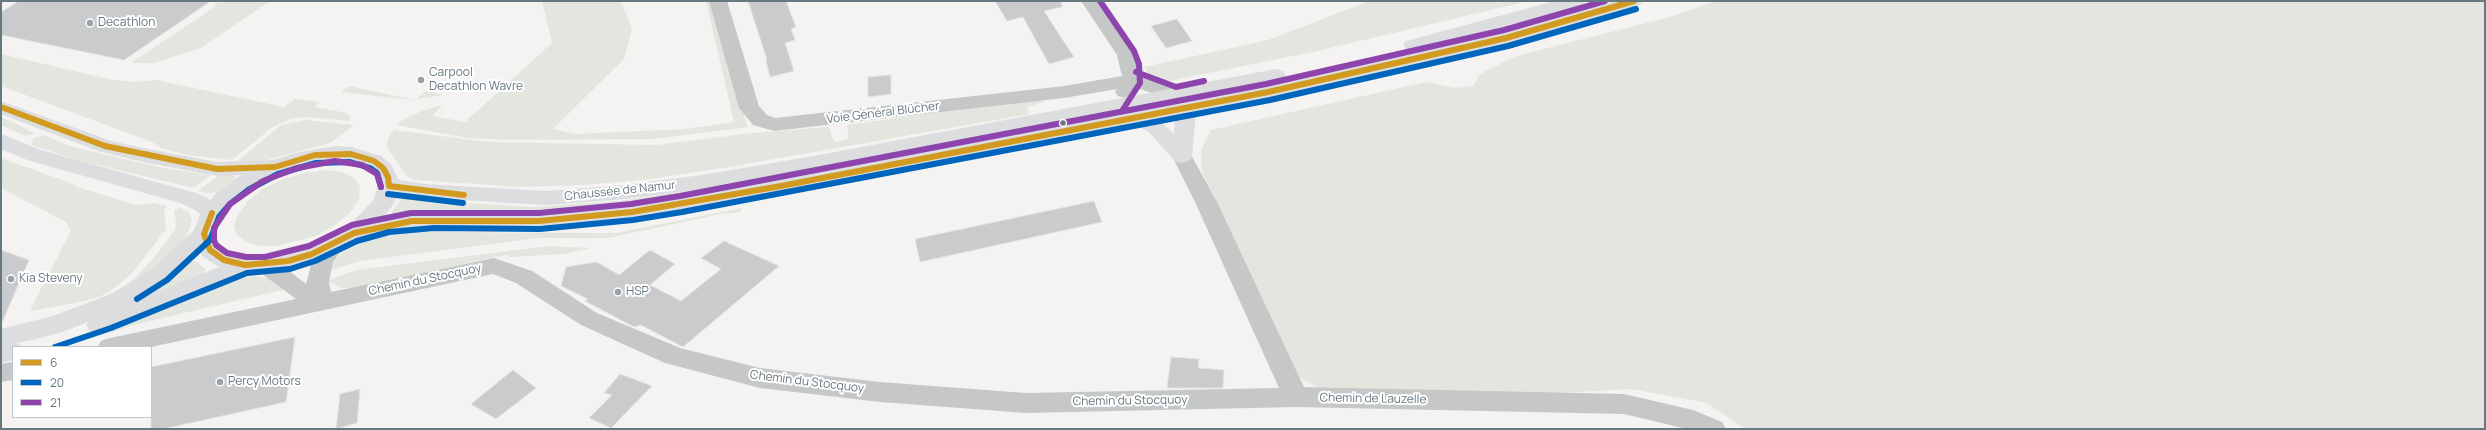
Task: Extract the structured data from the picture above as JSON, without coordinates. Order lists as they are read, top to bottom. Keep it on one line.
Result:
{"streets":{"main road":["Chaussée de Namur"],"street":["Voie Général Blücher","Chemin du Stocquoy","Chemin de Lauzelle"]},"crossings":[["Chemin du Stocquoy","Chemin de Lauzelle"]],"places":["Decathlon","Carpool Decathlon Wavre","Kia Steveny","HSP","Percy Motors"],"lines":["transit line 6","transit line 21","transit line 20"],"legend":["6","20","21"]}
